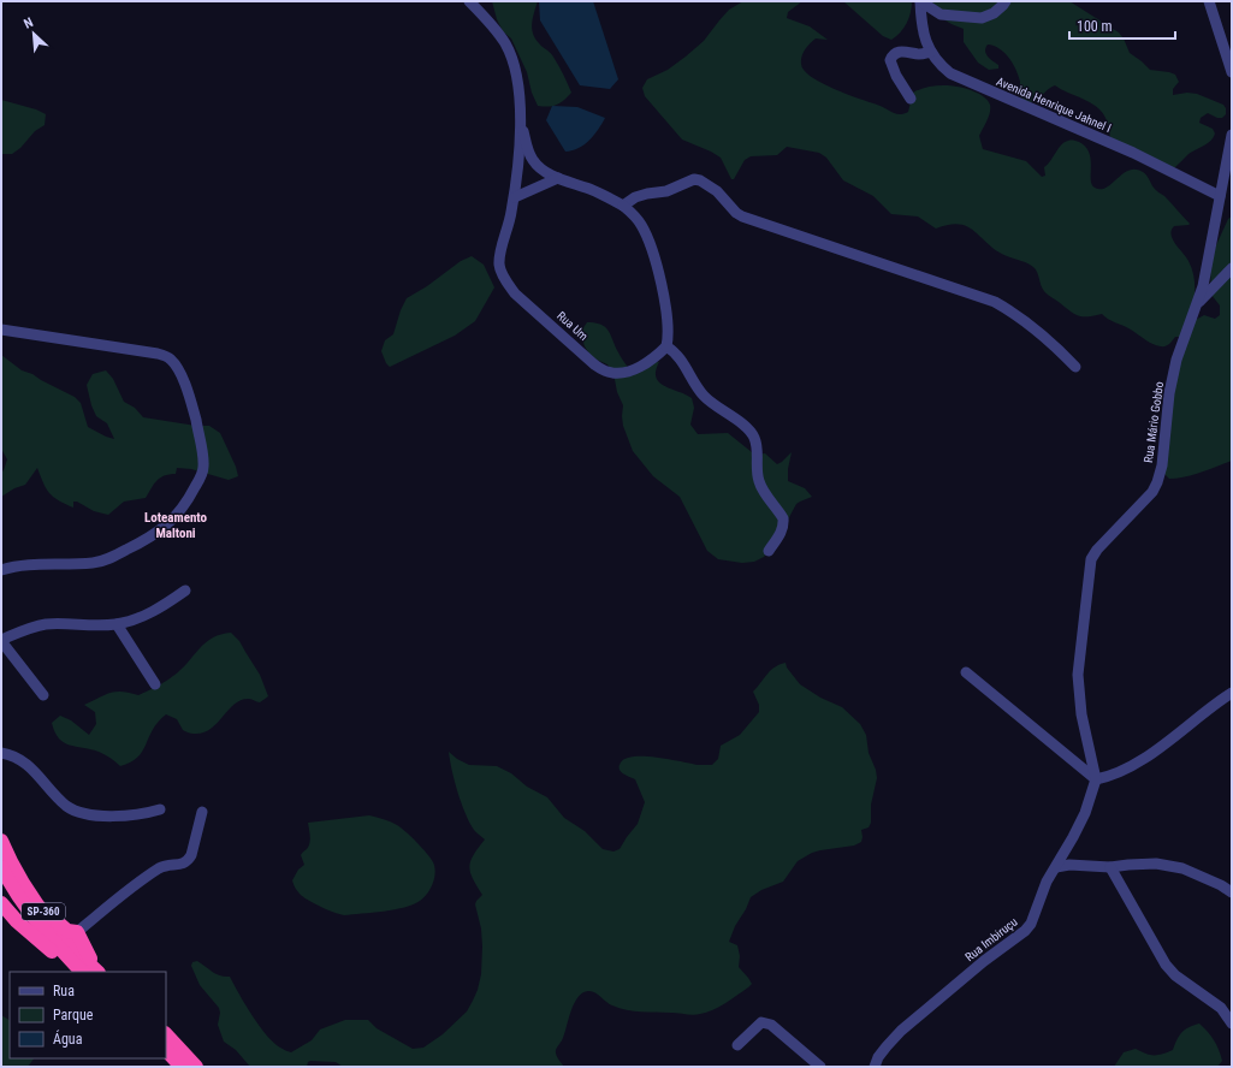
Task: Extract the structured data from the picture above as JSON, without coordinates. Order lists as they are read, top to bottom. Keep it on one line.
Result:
{"streets":{"highway":["SP-360"],"street":["Avenida Henrique Jahnel I","Rua Um","Rua Mário Gobbo","Rua Imbiruçu"]},"crossings":[["Avenida Henrique Jahnel I","Rua Mário Gobbo"],["Rua Mário Gobbo","Rua Imbiruçu"]],"districts":["Loteamento Maltoni"],"legend":["Rua","Parque","Água"],"scale_bar":"100 m","north":"top left"}
